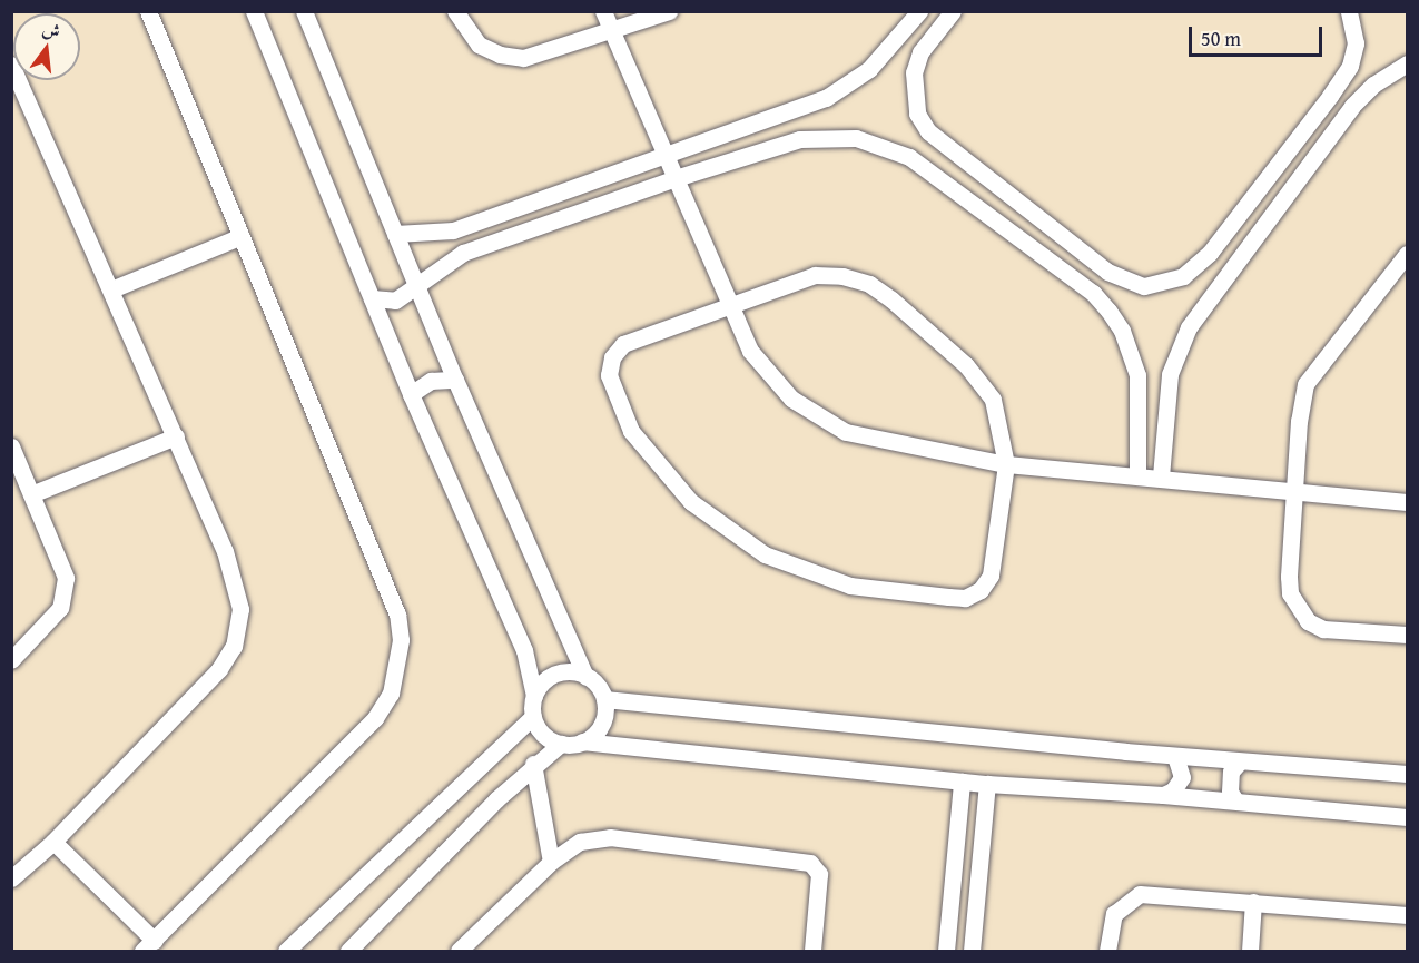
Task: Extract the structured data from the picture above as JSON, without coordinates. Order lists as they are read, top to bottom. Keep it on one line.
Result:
{"scale_bar":"50 m","north":"top"}
